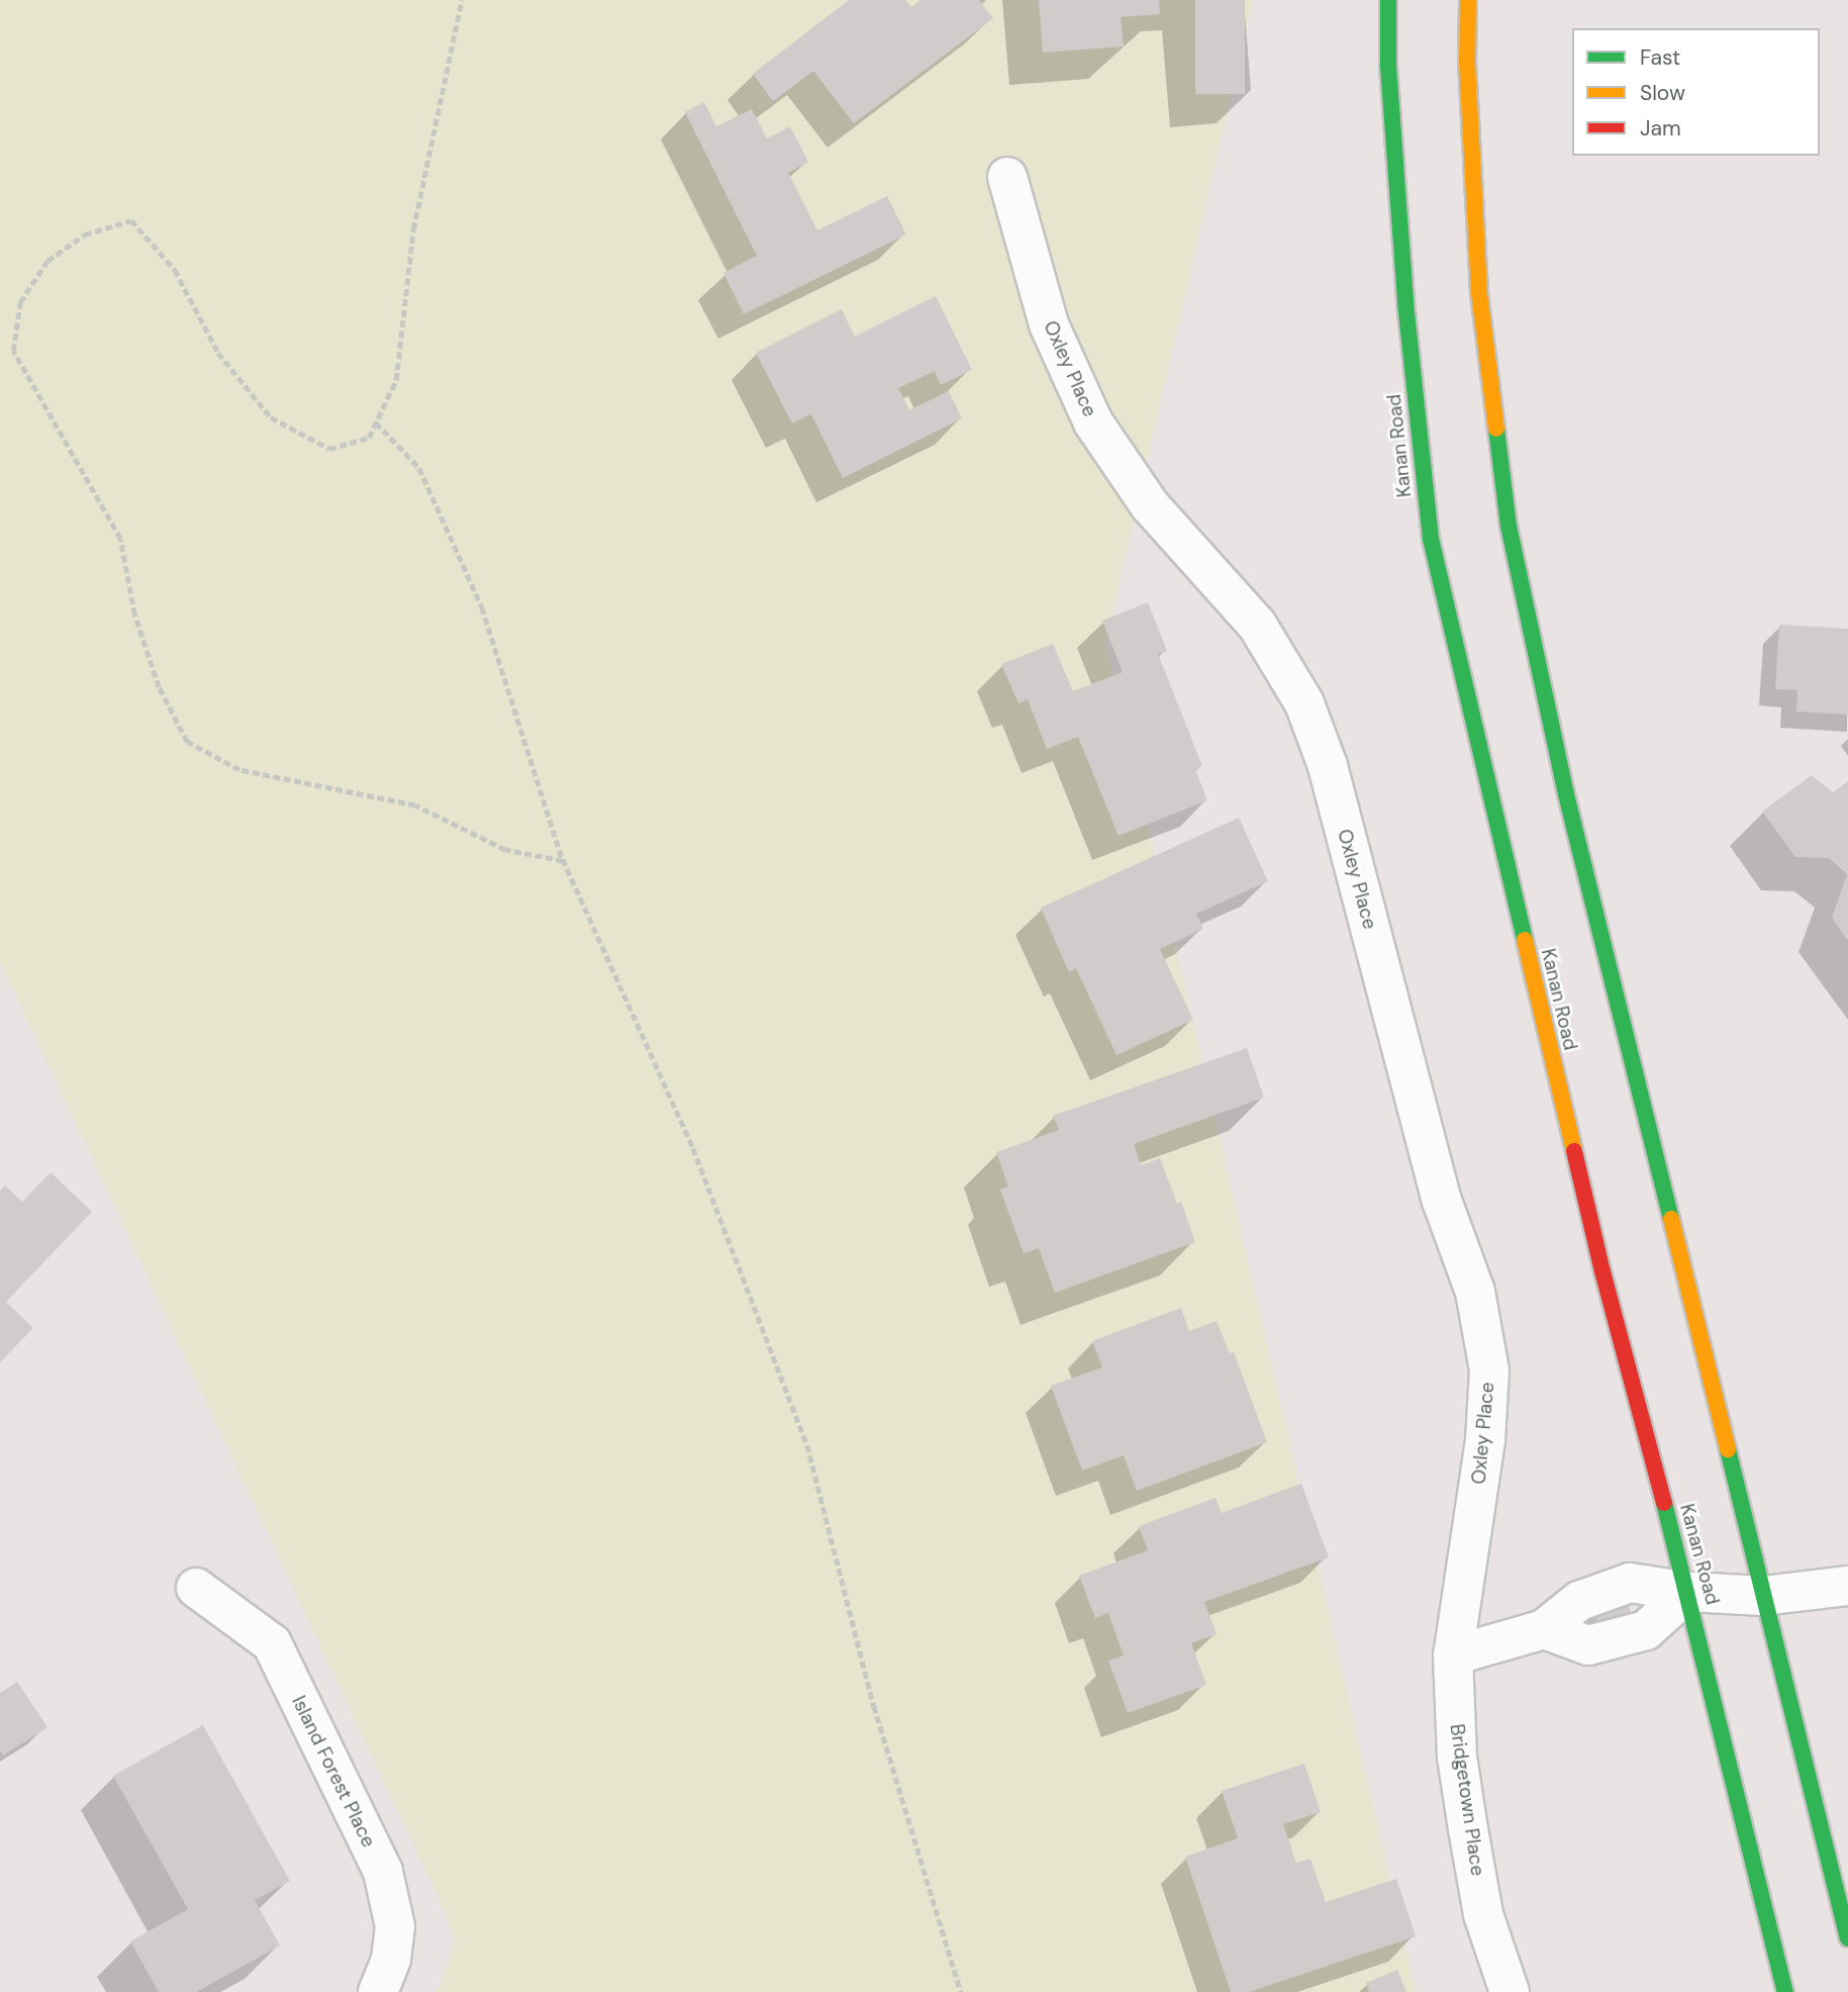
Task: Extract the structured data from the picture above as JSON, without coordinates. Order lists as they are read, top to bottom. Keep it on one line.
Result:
{"streets":{"main road":["Kanan Road"],"street":["Oxley Place","Island Forest Place","Bridgetown Place"]},"crossings":[["Oxley Place","Bridgetown Place"]],"legend":["Fast","Slow","Jam"]}
